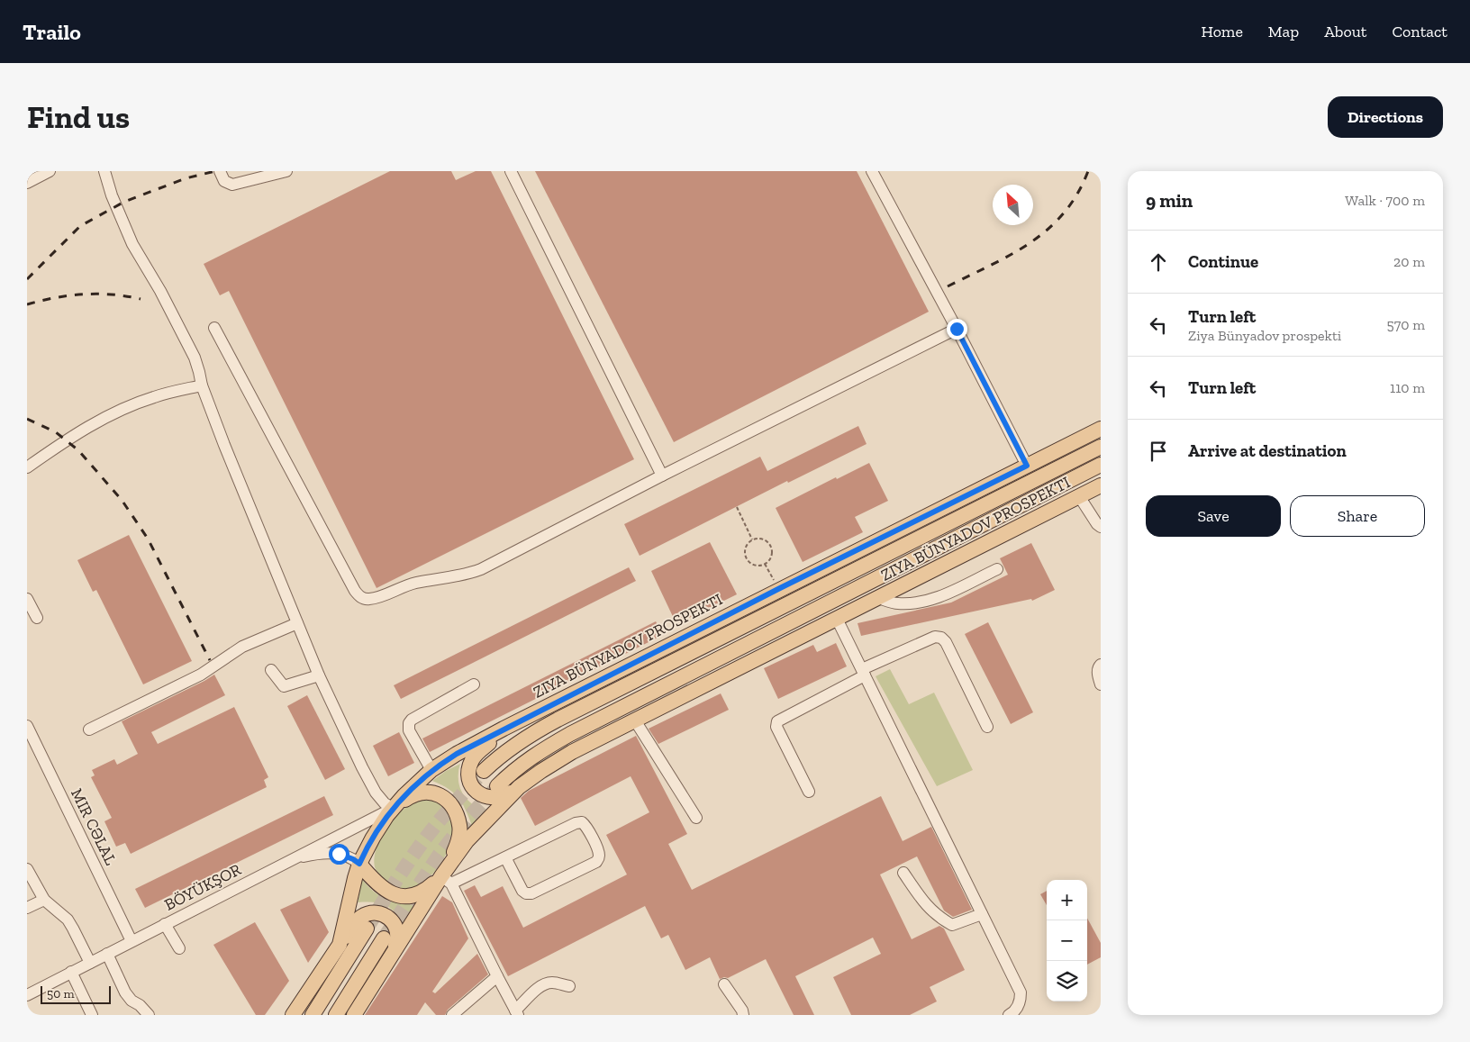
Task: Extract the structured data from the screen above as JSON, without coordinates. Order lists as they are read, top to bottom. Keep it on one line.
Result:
{"streets":{"main road":["ZIYA BÜNYADOV PROSPEKTI"],"street":["MIR CƏLAL","BÖYÜKŞOR"]},"crossings":[["ZIYA BÜNYADOV PROSPEKTI","BÖYÜKŞOR"],["MIR CƏLAL","BÖYÜKŞOR"]],"scale_bar":"50 m","north":"top left","page":{"header":"Trailo","nav":["Home","Map","About","Contact"],"buttons":["Directions",["Save","Share"]],"title":"Find us","heading":["9 min","Walk · 700 m"],"list":[["Continue","20 m"],["Turn left","Ziya Bünyadov prospekti","570 m"],["Turn left","110 m"],"Arrive at destination"],"map_buttons":["+","−"],"scale":"50 m"}}
